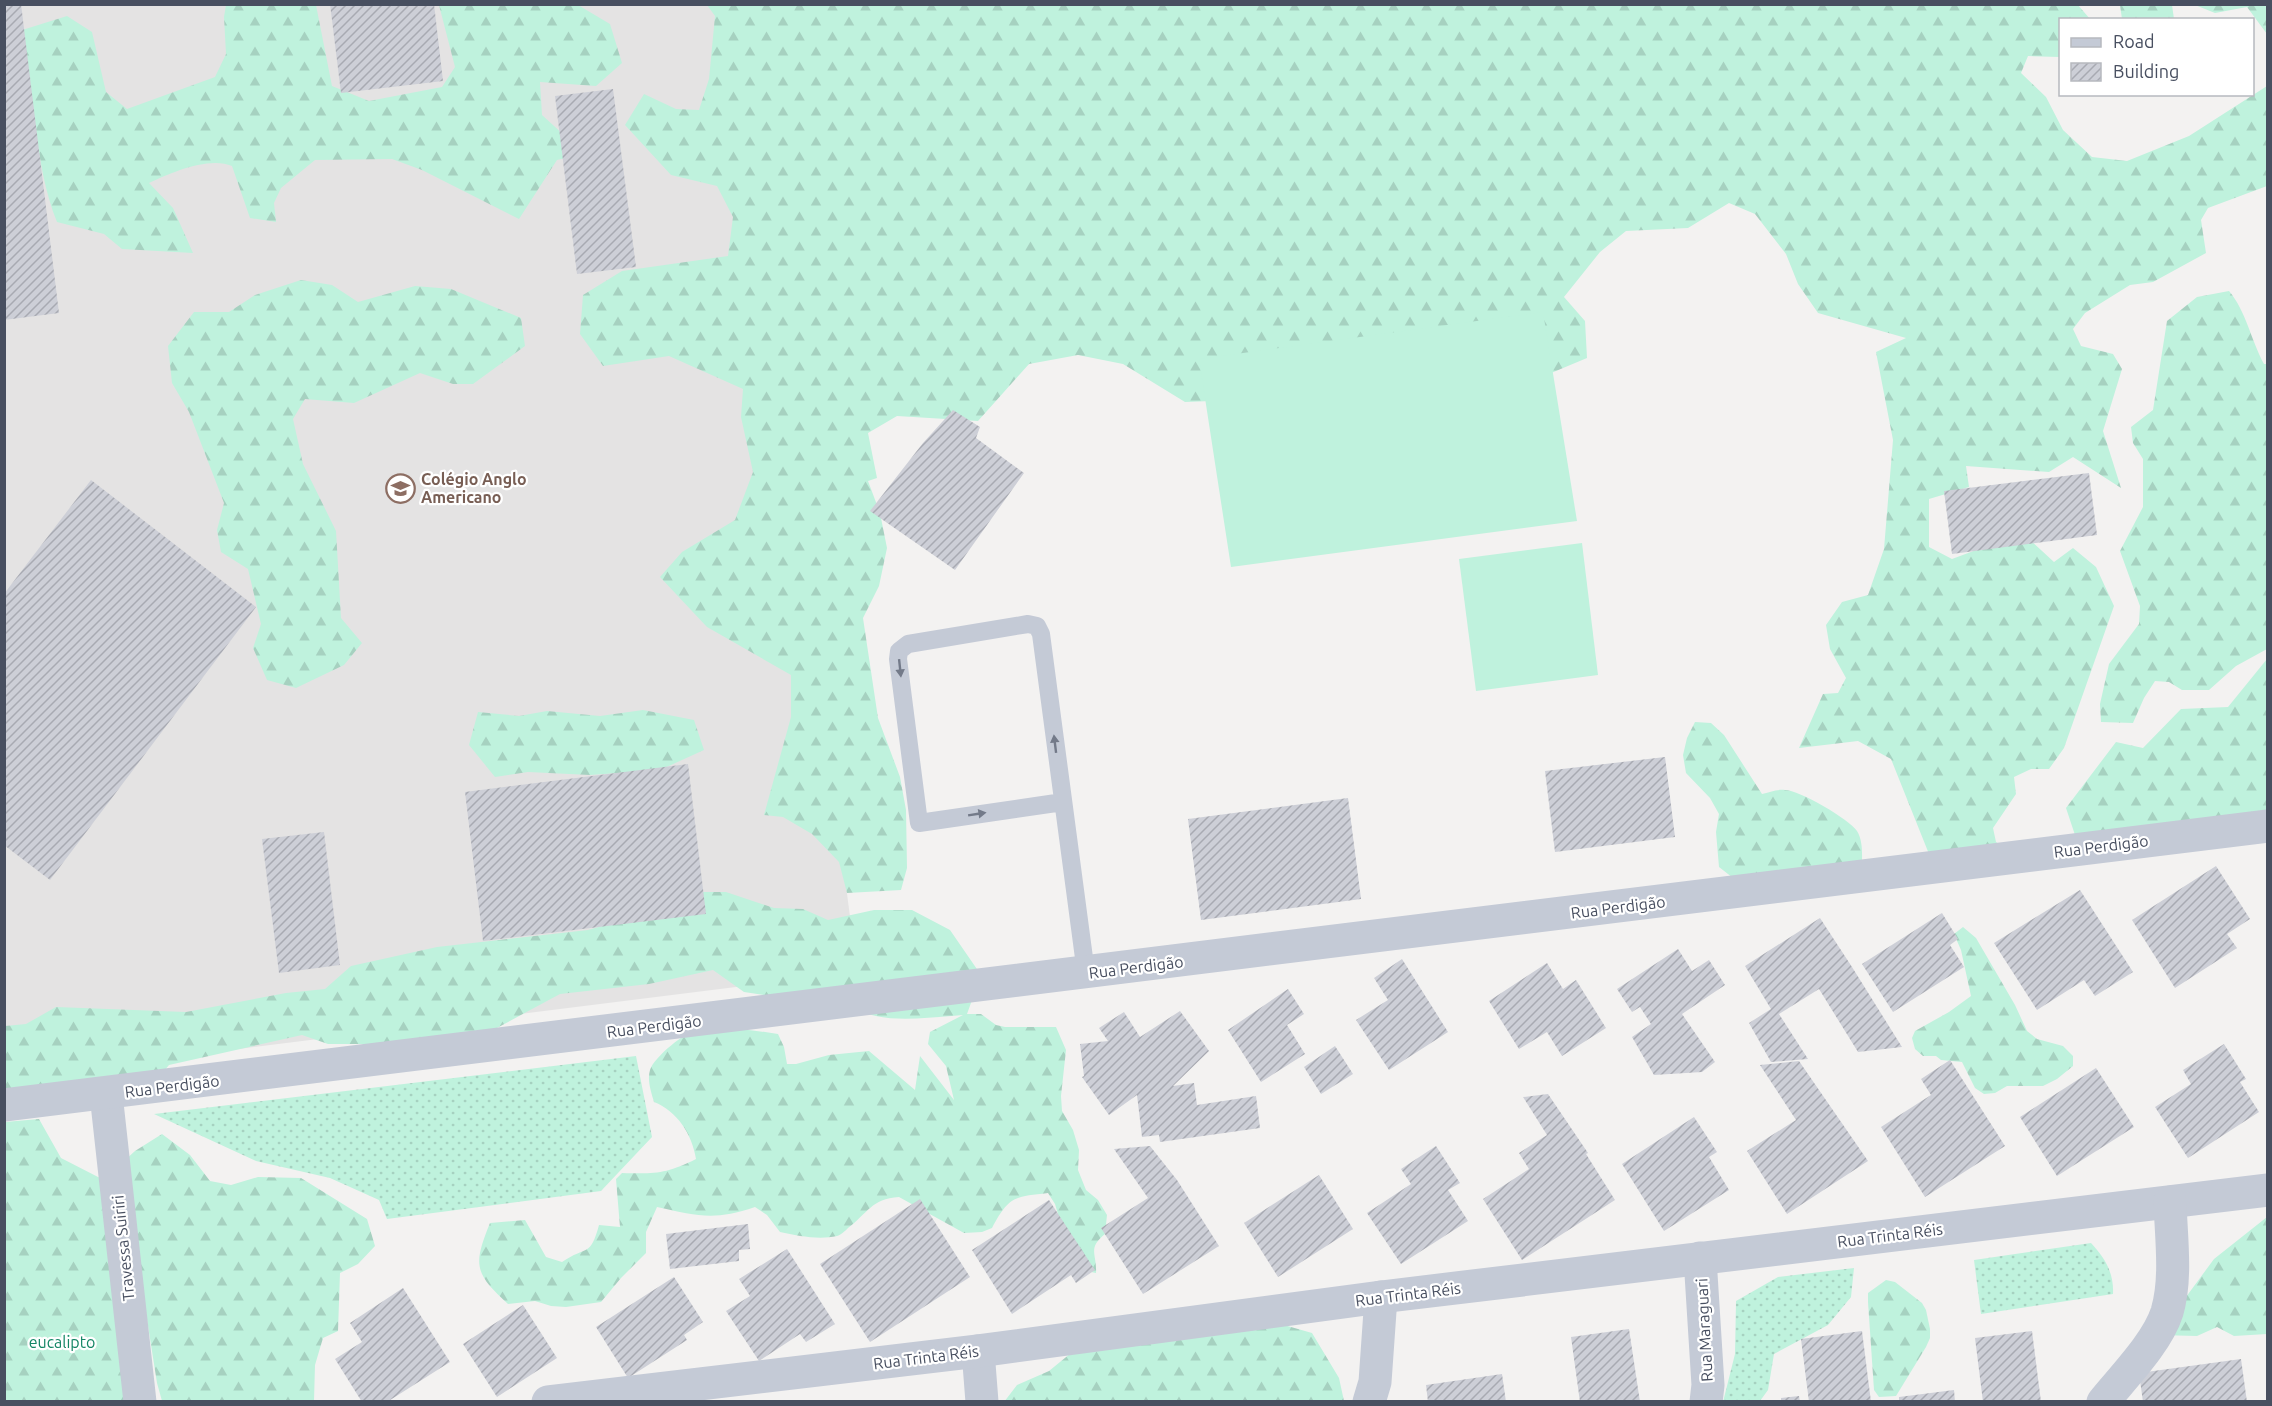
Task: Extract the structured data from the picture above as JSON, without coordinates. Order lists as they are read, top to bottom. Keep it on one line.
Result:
{"streets":{"street":["Rua Perdigão","Rua Trinta Réis","Travessa Suiriri","Rua Maraguari"]},"crossings":[["Rua Perdigão","Travessa Suiriri"],["Rua Trinta Réis","Rua Maraguari"]],"parks":["eucalipto"],"places":{"school or university":["Colégio Anglo Americano"]},"legend":["Road","Building"]}
